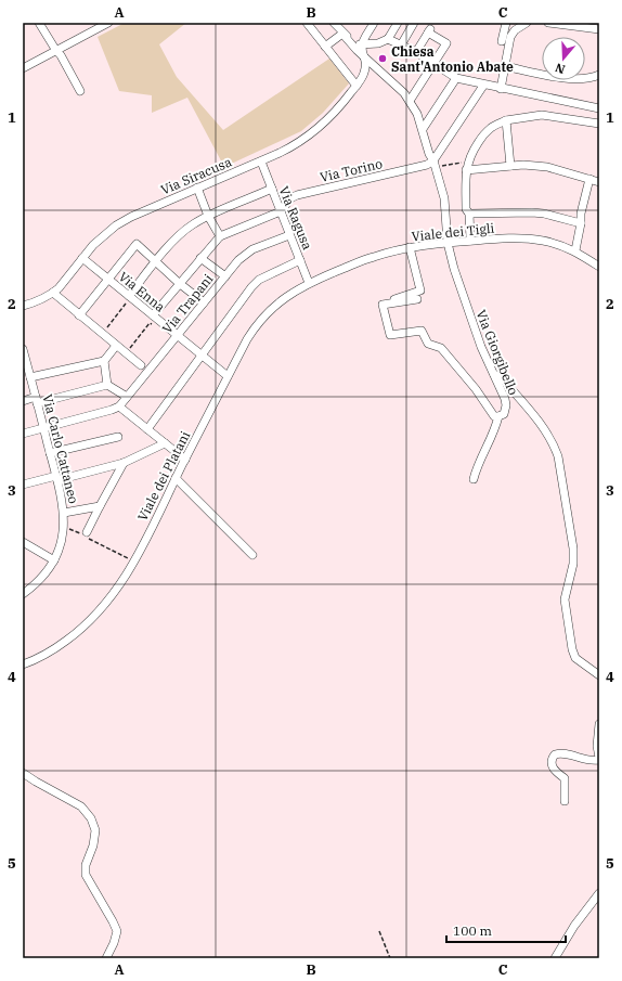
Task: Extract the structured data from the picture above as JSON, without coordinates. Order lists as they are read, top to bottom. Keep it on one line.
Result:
{"streets":{"street":["Via Torino","Via Siracusa","Via Ragusa","Viale dei Tigli","Via Enna","Via Trapani","Via Giorgibello","Via Carlo Cattaneo","Viale dei Platani"]},"crossings":[["Via Torino","Via Ragusa"],["Via Torino","Via Giorgibello"],["Via Siracusa","Via Ragusa"],["Via Siracusa","Via Enna"],["Via Siracusa","Via Giorgibello"],["Via Ragusa","Viale dei Tigli"],["Via Ragusa","Via Trapani"],["Via Ragusa","Viale dei Platani"],["Viale dei Tigli","Via Giorgibello"],["Viale dei Tigli","Viale dei Platani"],["Via Enna","Via Trapani"],["Via Enna","Viale dei Platani"]],"places":["Chiesa Sant'Antonio Abate"],"scale_bar":"100 m","north":"bottom","grid":{"columns":["A","B","C"],"rows":["1","2","3","4","5"]}}
